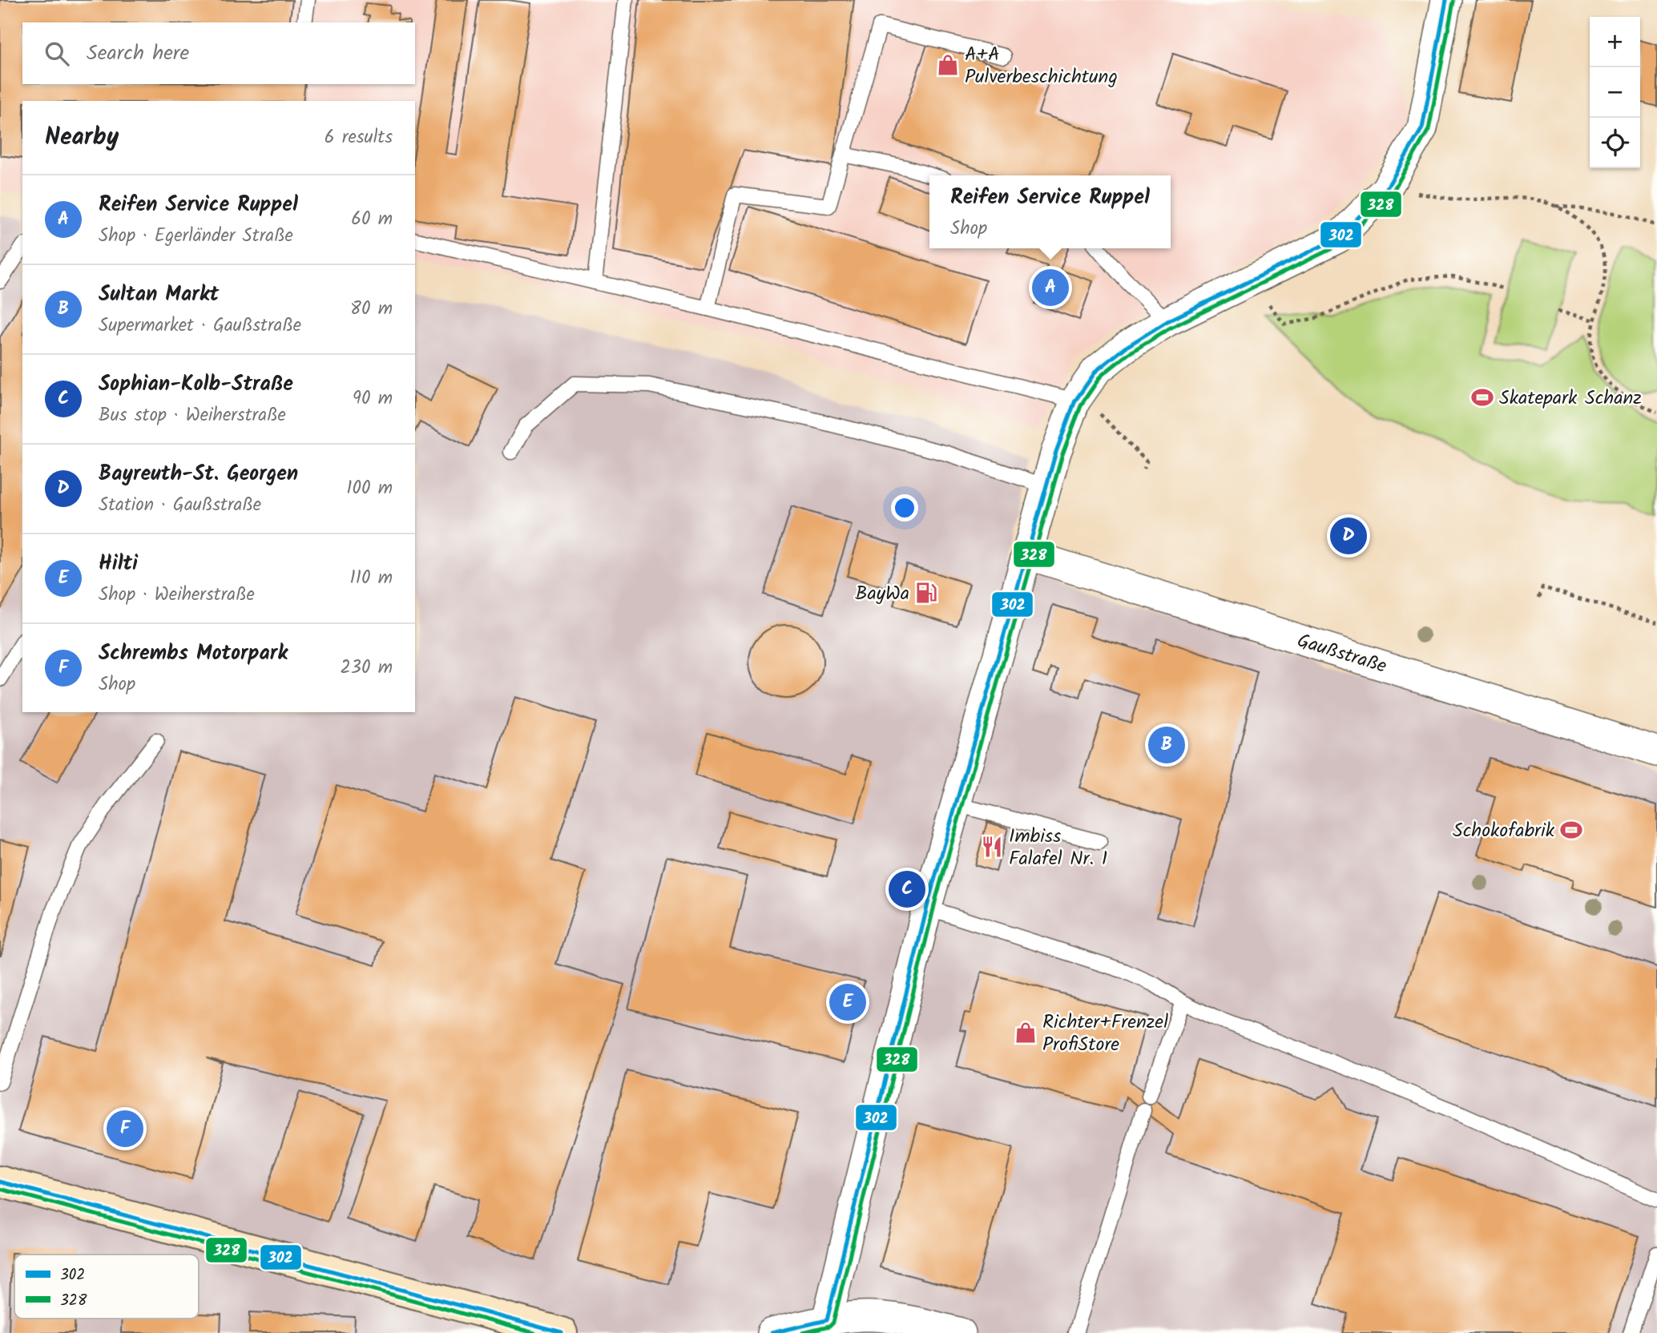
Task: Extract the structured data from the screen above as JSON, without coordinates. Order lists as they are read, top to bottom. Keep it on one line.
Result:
{"streets":{"street":["Gaußstraße"]},"places":{"shop":["A+A Pulverbeschichtung","Richter+Frenzel ProfiStore"],"sports":["Skatepark Schanz","Schokofabrik"],"fuel station":["BayWa"],"restaurant":["Imbiss Falafel Nr. 1"]},"lines":["transit line 302","transit line 328"],"legend":["302","328"],"page":{"map_buttons":["+","−"],"search":"Search here","heading":["Nearby","6 results"],"list":[{"mark":"A","name":"Reifen Service Ruppel","note":"Shop · Egerländer Straße","value":"60 m"},{"mark":"B","name":"Sultan Markt","note":"Supermarket · Gaußstraße","value":"80 m"},{"mark":"C","name":"Sophian-Kolb-Straße","note":"Bus stop · Weiherstraße","value":"90 m"},{"mark":"D","name":"Bayreuth-St. Georgen","note":"Station · Gaußstraße","value":"100 m"},{"mark":"E","name":"Hilti","note":"Shop · Weiherstraße","value":"110 m"},{"mark":"F","name":"Schrembs Motorpark","note":"Shop","value":"230 m"}],"popup":["Reifen Service Ruppel","Shop"],"pins":["A","D","B","C","E","F"]}}
